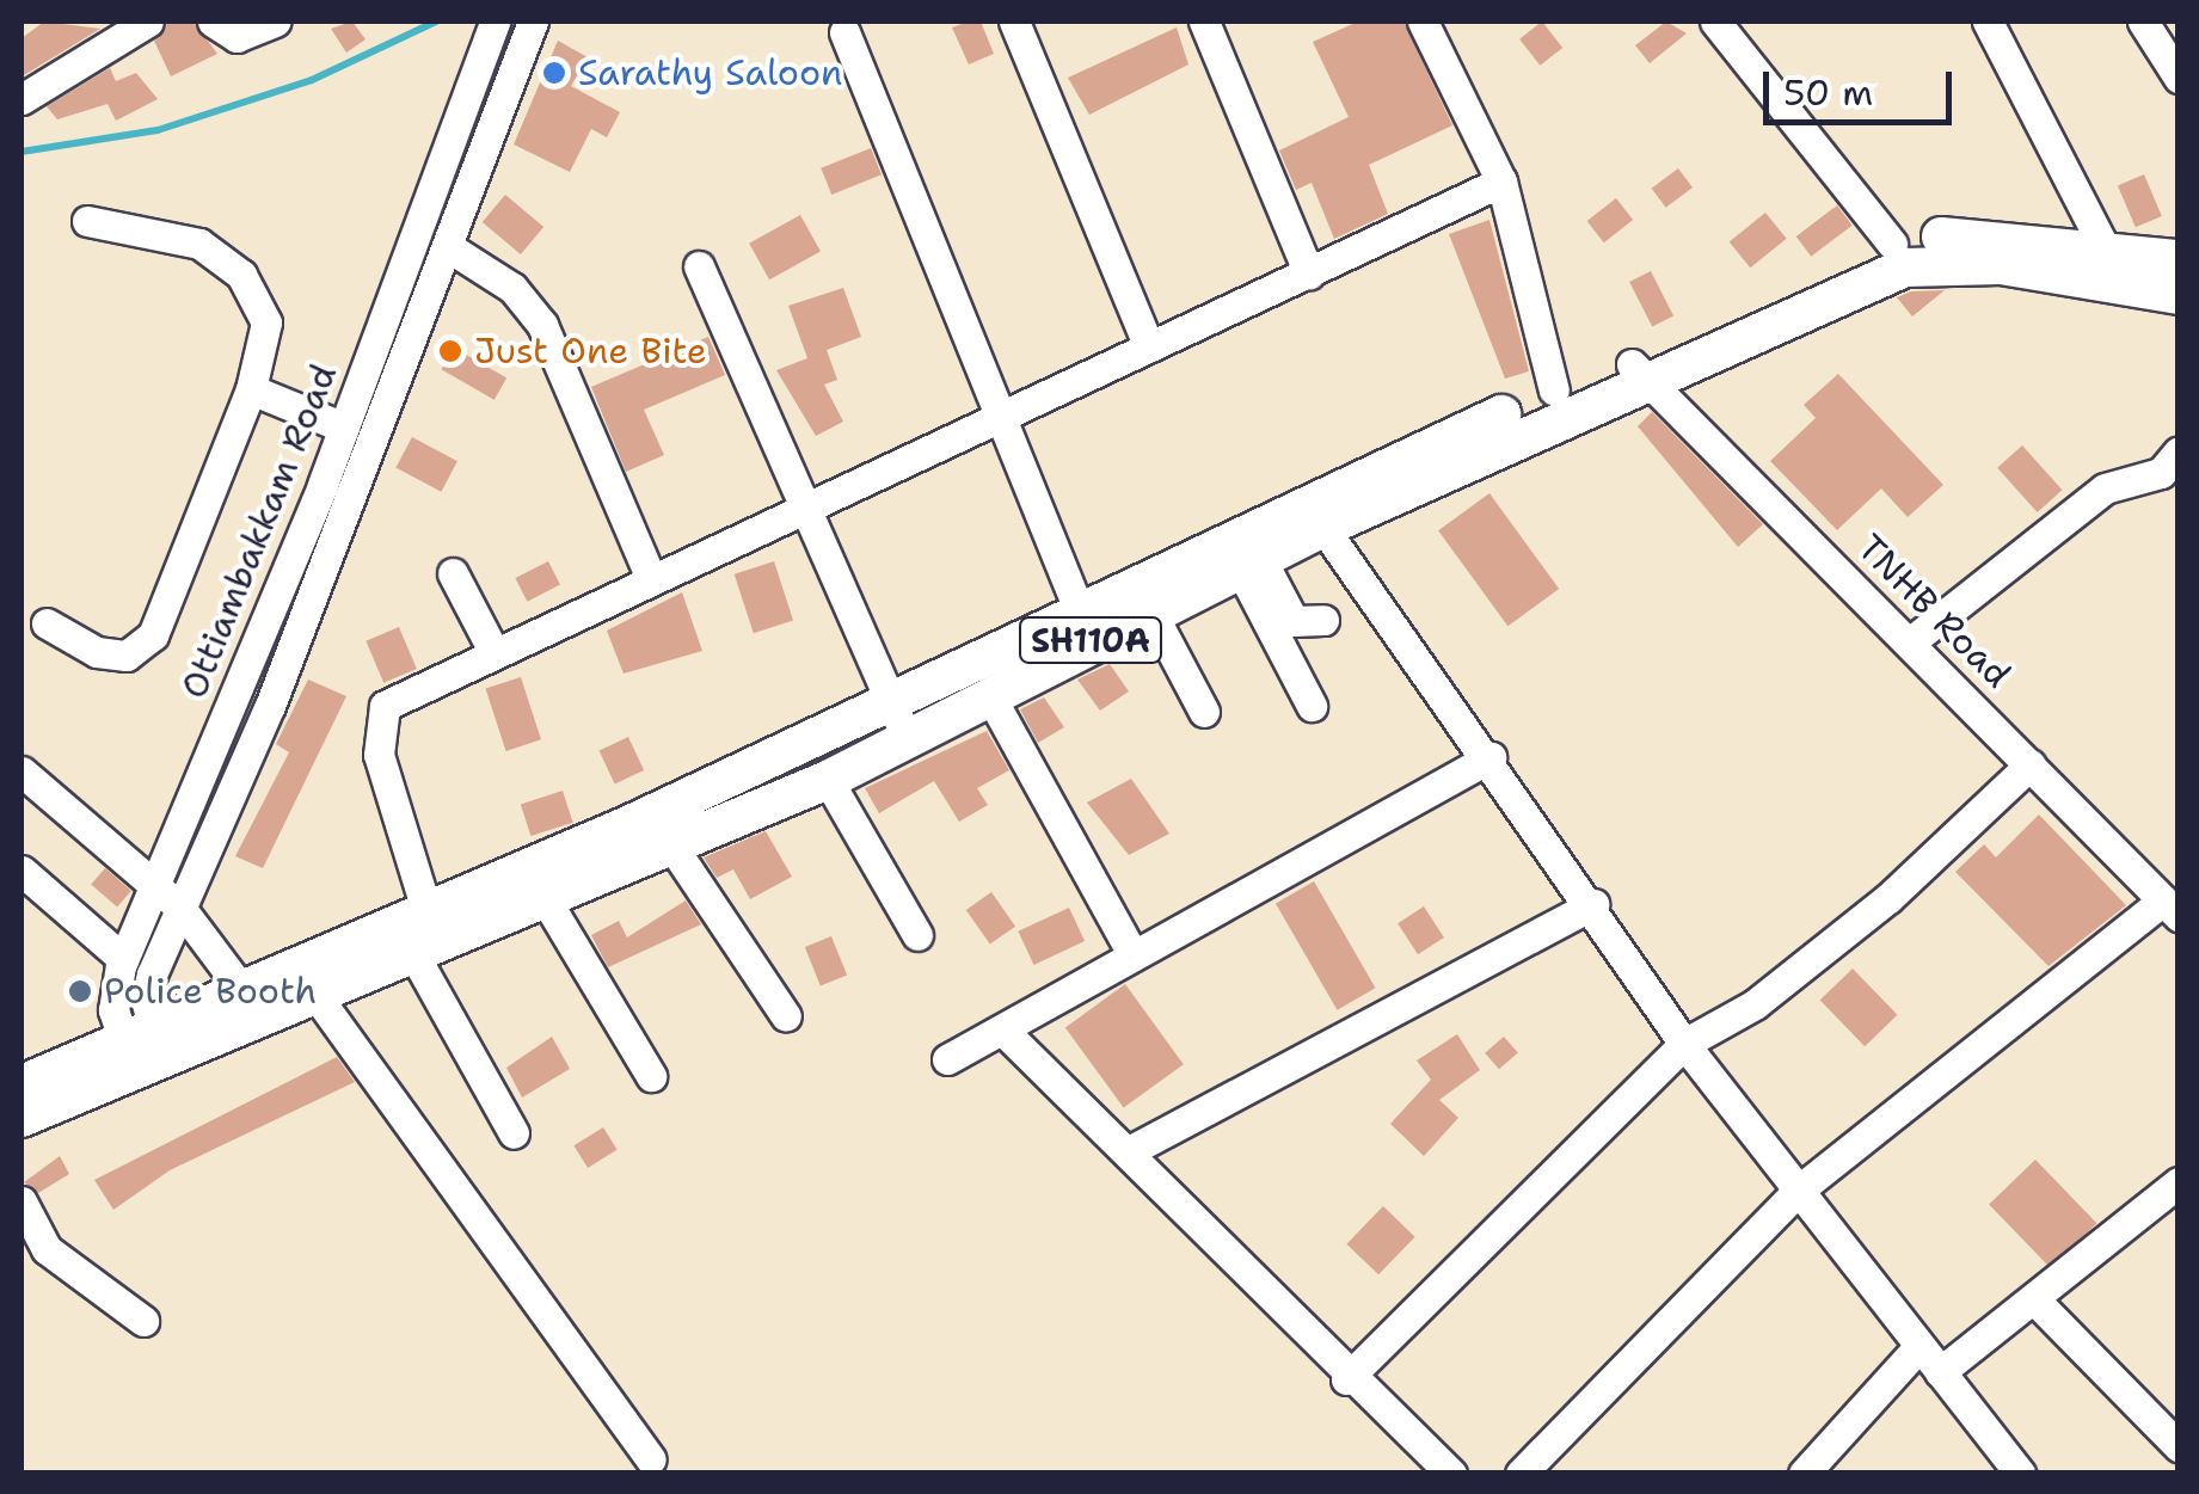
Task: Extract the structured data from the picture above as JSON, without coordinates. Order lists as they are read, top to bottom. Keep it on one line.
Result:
{"streets":{"main road":["SH110A"],"street":["Ottiambakkam Road","TNHB Road"]},"crossings":[["Ottiambakkam Road","SH110A"],["TNHB Road","SH110A"]],"places":["Sarathy Saloon","Just One Bite","Police Booth"],"scale_bar":"50 m"}
